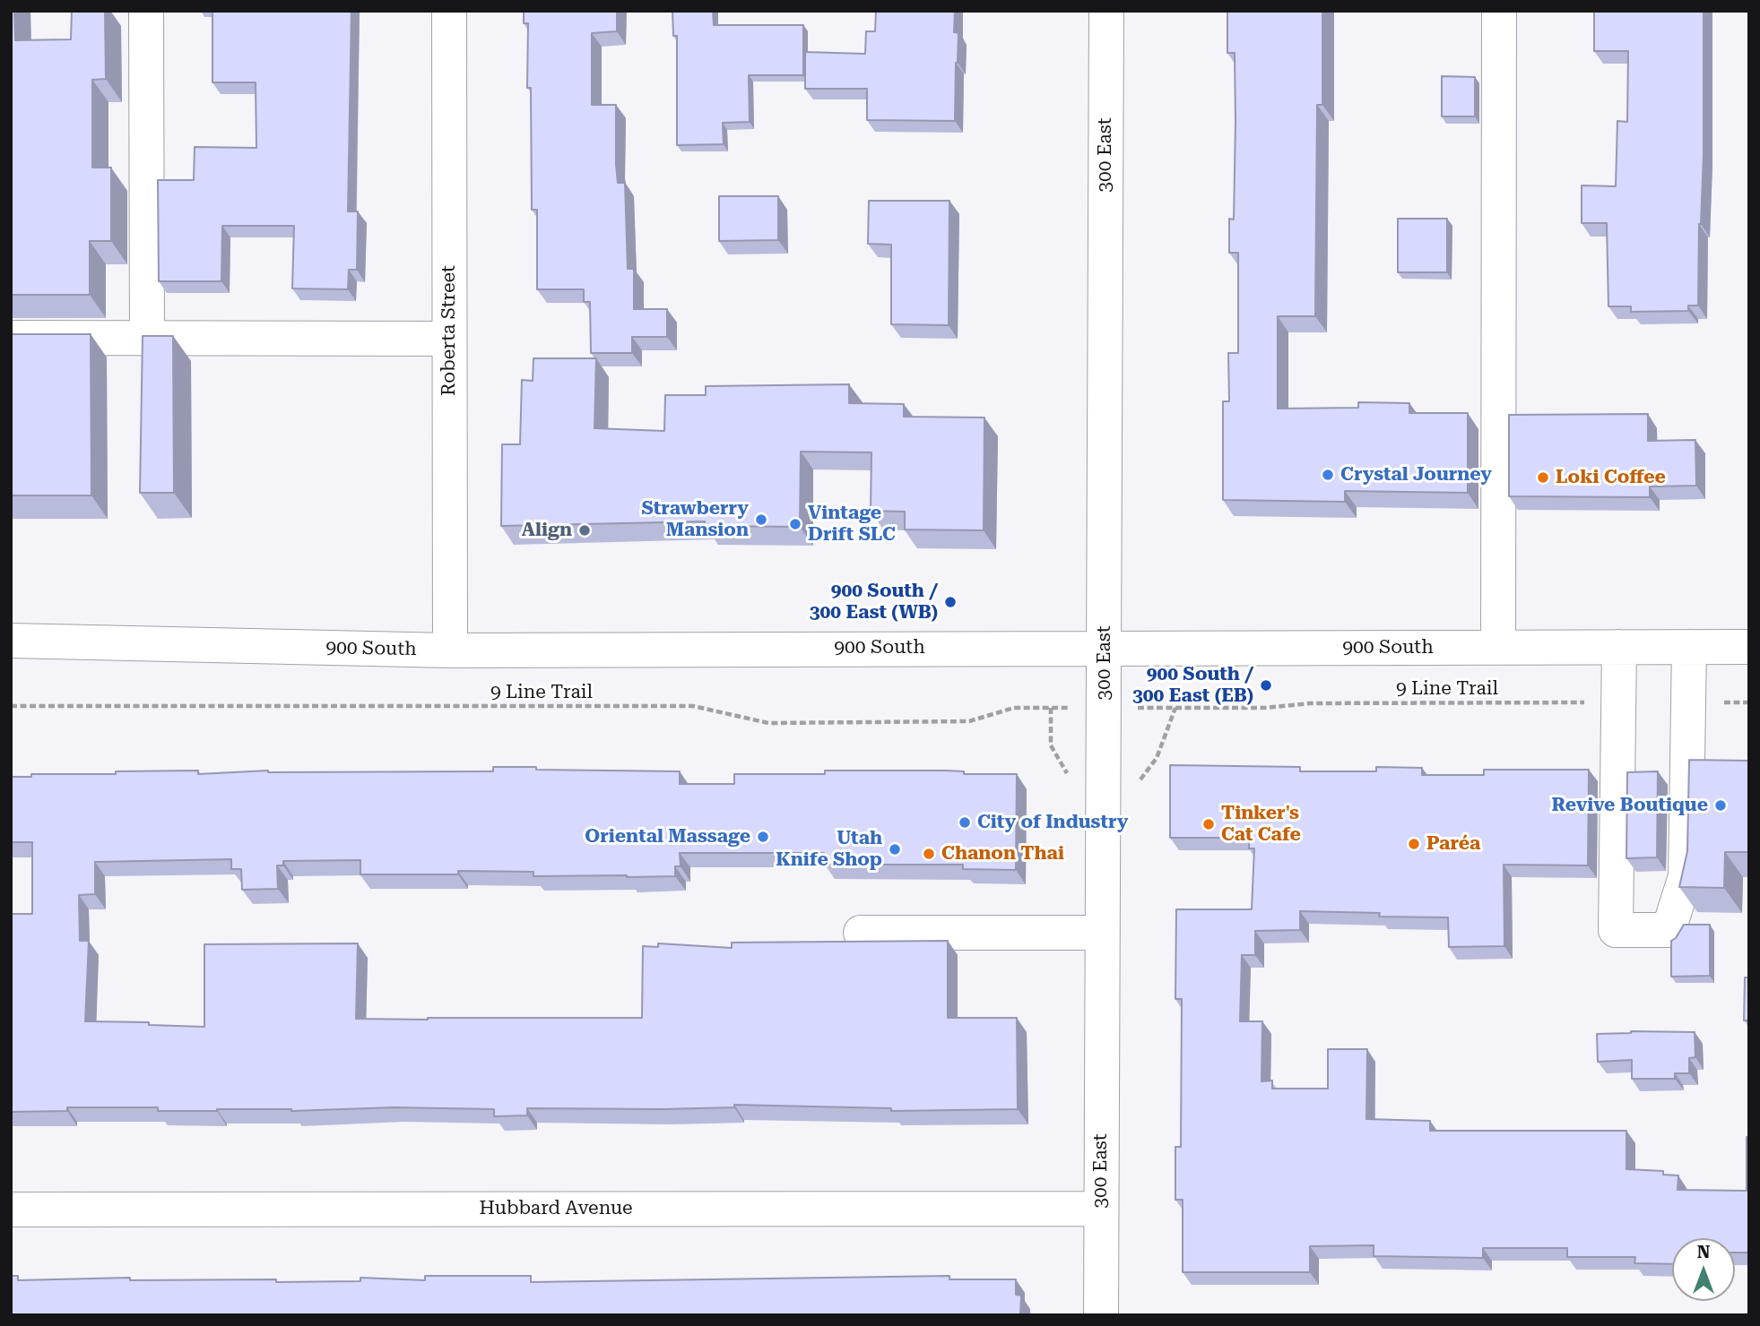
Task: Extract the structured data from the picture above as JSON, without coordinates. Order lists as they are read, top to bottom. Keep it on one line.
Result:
{"streets":{"street":["300 East","Roberta Street","900 South","Hubbard Avenue"],"path":["9 Line Trail"]},"crossings":[["300 East","900 South"],["300 East","Hubbard Avenue"],["Roberta Street","900 South"]],"places":["Crystal Journey","Loki Coffee","Strawberry Mansion","Vintage Drift SLC","Align","900 South / 300 East (WB)","900 South / 300 East (EB)","Revive Boutique","City of Industry","Tinker's Cat Cafe","Oriental Massage","Paréa","Utah Knife Shop","Chanon Thai"],"north":"top"}
